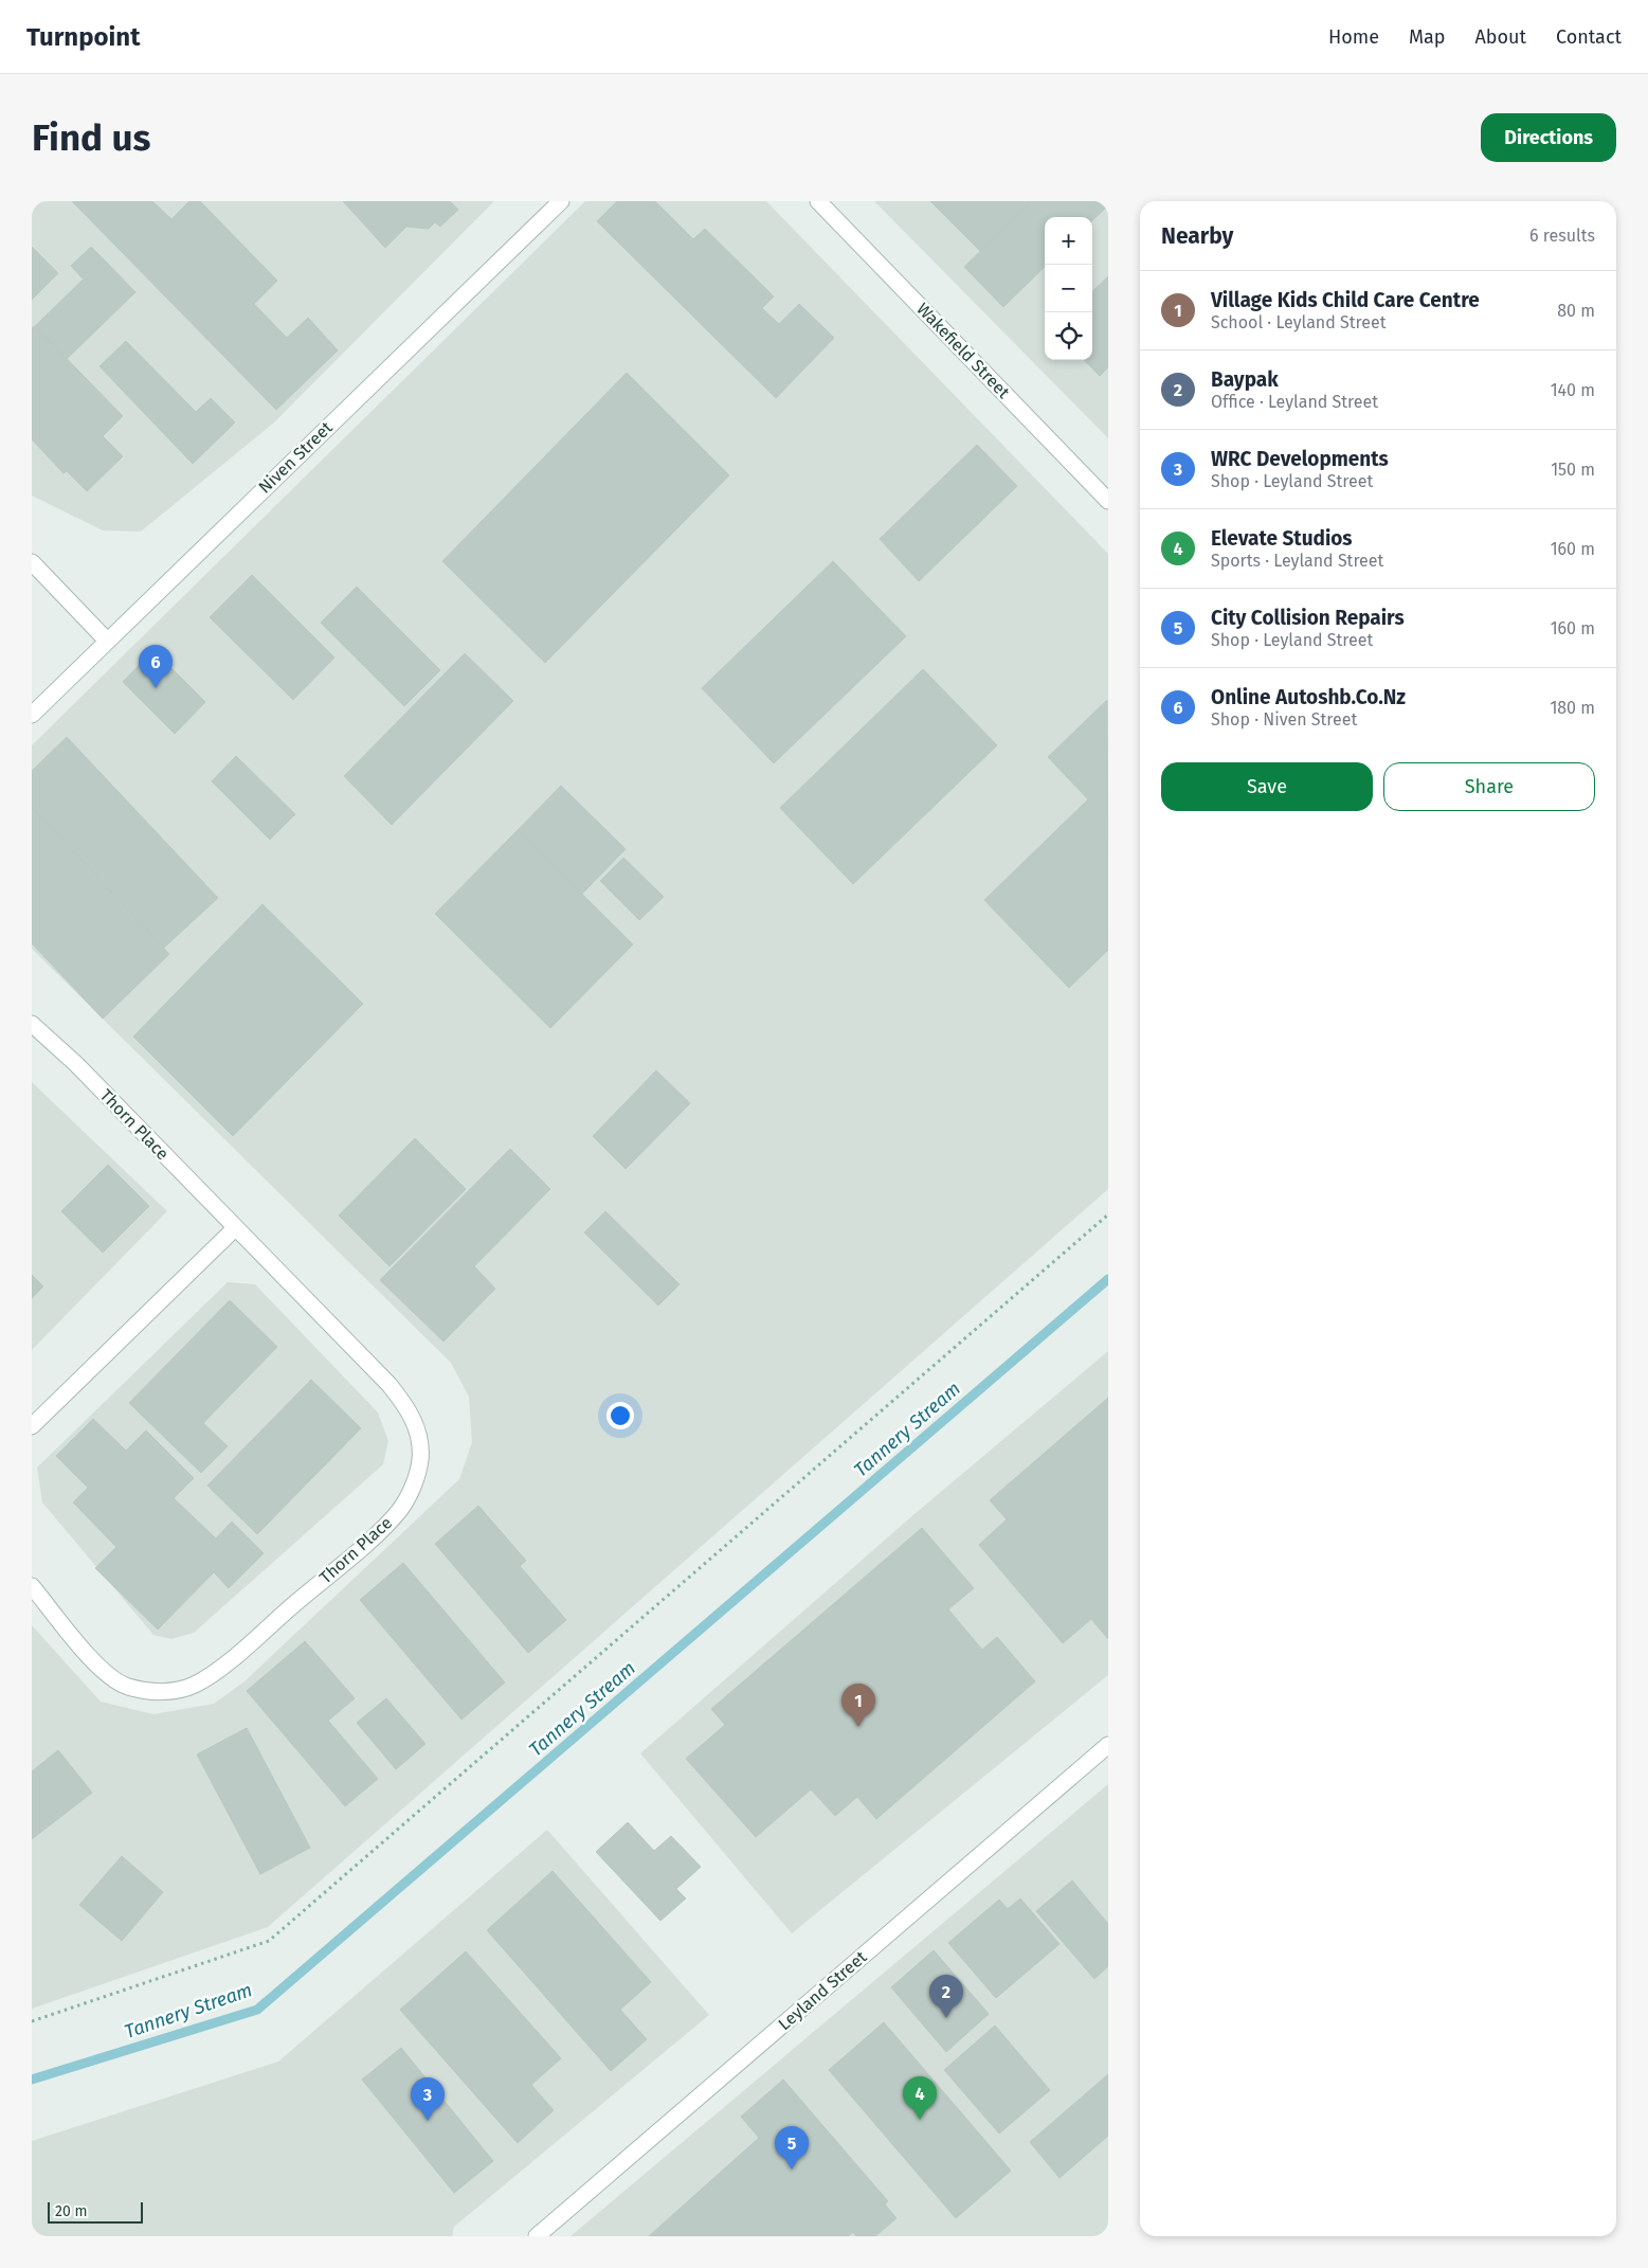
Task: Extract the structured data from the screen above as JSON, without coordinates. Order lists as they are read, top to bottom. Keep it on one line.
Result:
{"streets":{"street":["Wakefield Street","Niven Street","Thorn Place","Leyland Street"]},"water":["Tannery Stream"],"scale_bar":"20 m","page":{"header":"Turnpoint","nav":["Home","Map","About","Contact"],"buttons":["Directions",["Save","Share"]],"title":"Find us","heading":["Nearby","6 results"],"map_buttons":["+","−"],"list":[{"mark":"1","name":"Village Kids Child Care Centre","note":"School · Leyland Street","value":"80 m"},{"mark":"2","name":"Baypak","note":"Office · Leyland Street","value":"140 m"},{"mark":"3","name":"WRC Developments","note":"Shop · Leyland Street","value":"150 m"},{"mark":"4","name":"Elevate Studios","note":"Sports · Leyland Street","value":"160 m"},{"mark":"5","name":"City Collision Repairs","note":"Shop · Leyland Street","value":"160 m"},{"mark":"6","name":"Online Autoshb.Co.Nz","note":"Shop · Niven Street","value":"180 m"}],"pins":["6","1","2","4","3","5"],"scale":"20 m"}}
